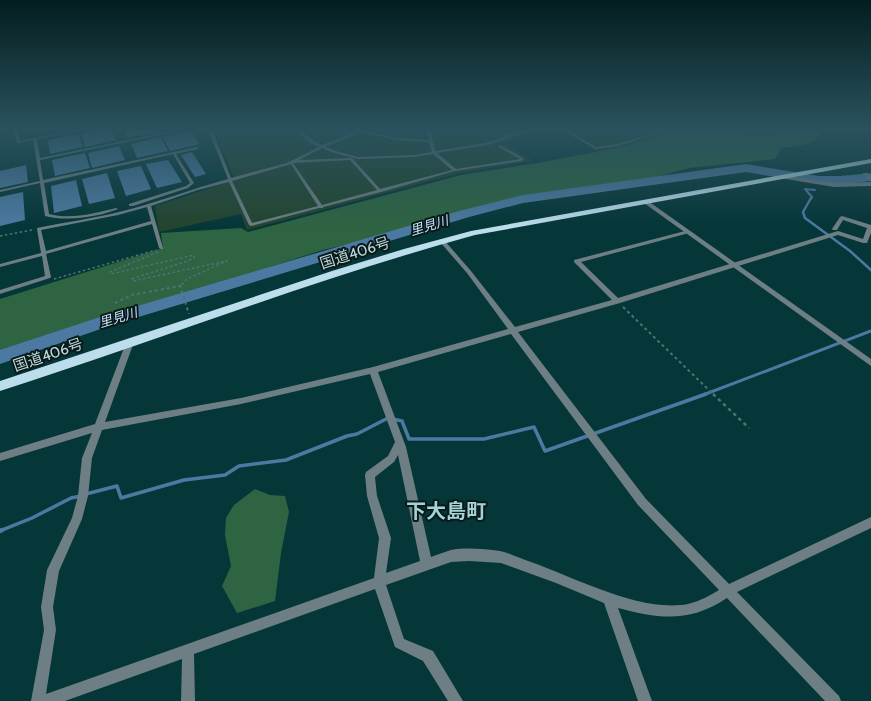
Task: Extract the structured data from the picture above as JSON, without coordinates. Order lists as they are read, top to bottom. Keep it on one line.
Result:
{"streets":{"highway":["国道406号"]},"districts":["下大島町"],"water":["里見川"]}
